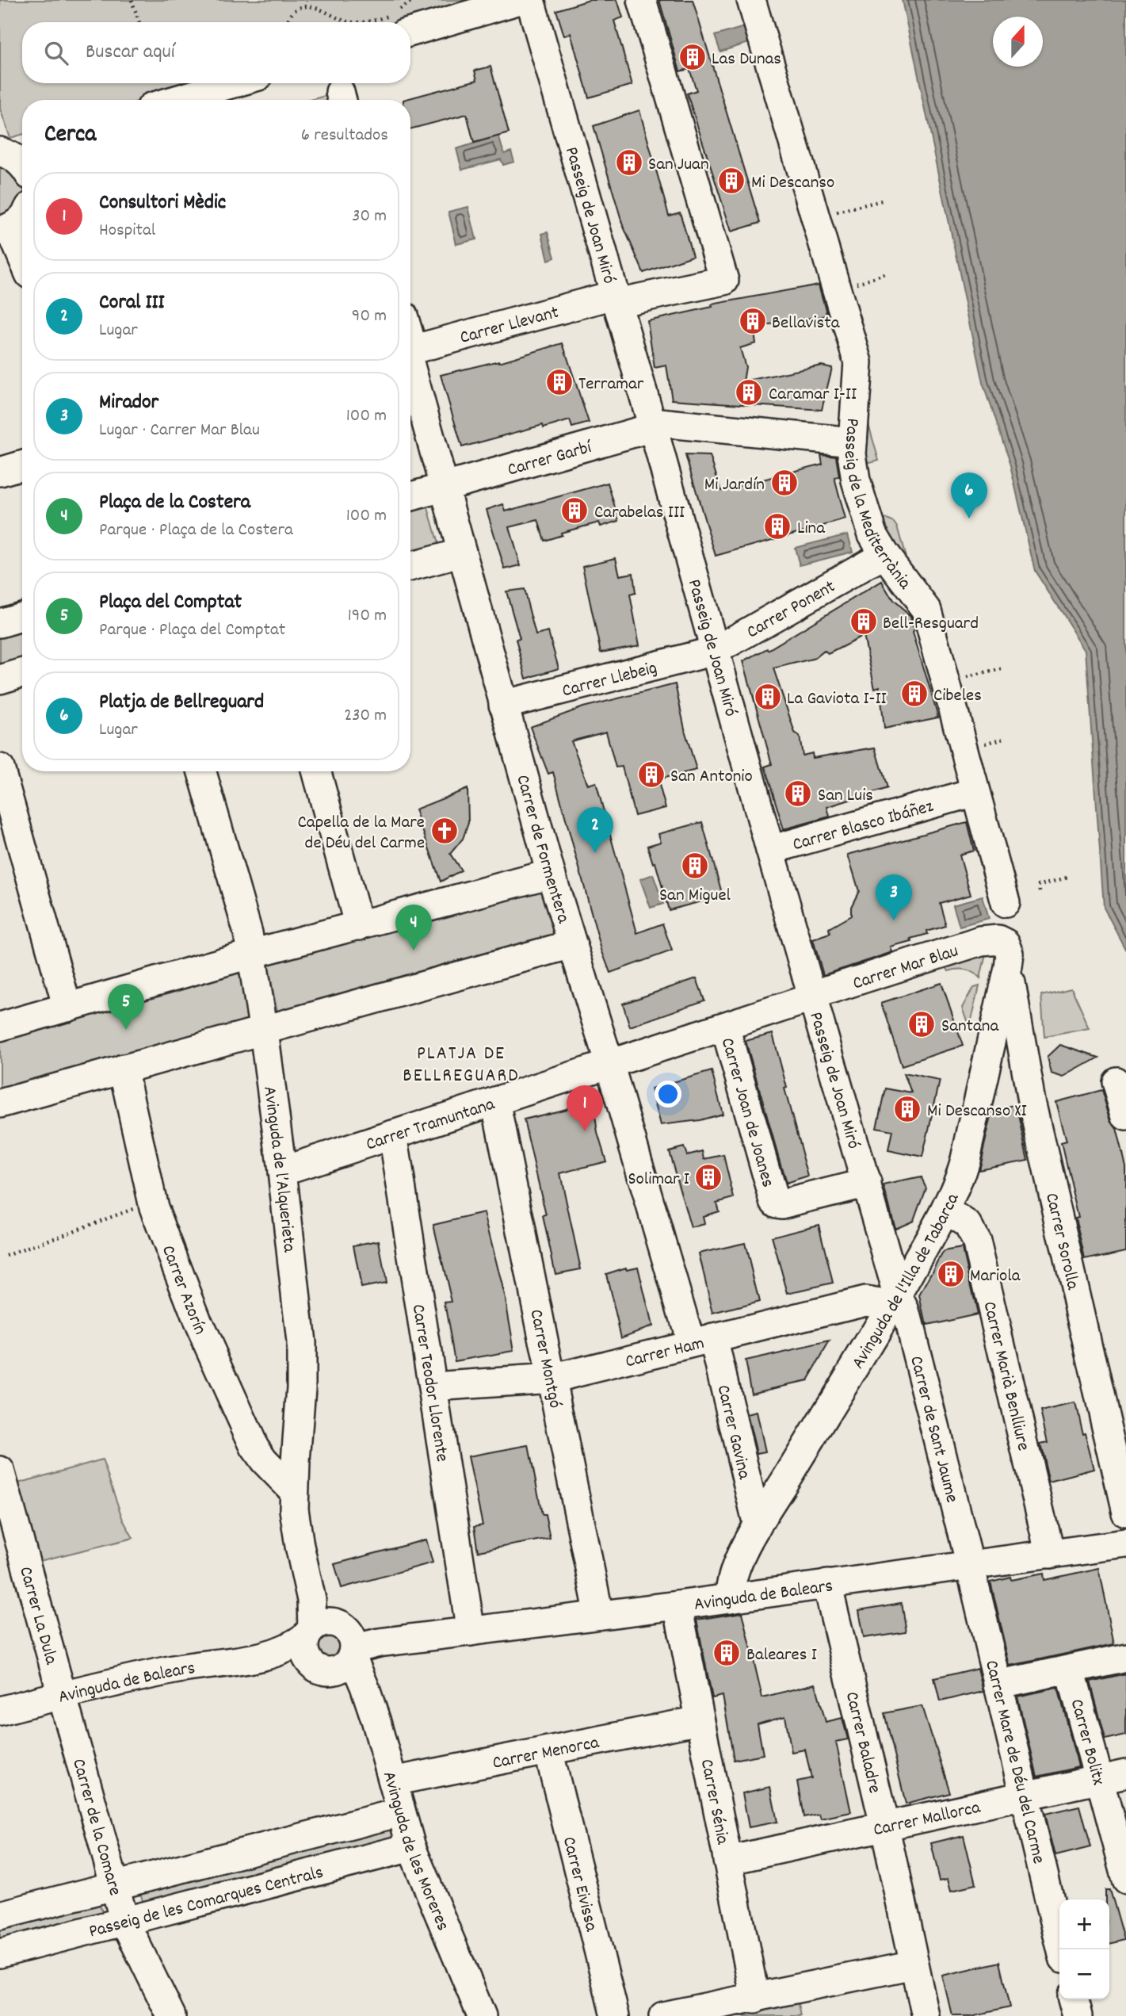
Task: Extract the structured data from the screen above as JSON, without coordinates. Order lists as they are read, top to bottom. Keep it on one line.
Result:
{"streets":{"street":["Passeig de Joan Miró","Carrer Llevant","Carrer Garbí","Passeig de la Mediterrània","Carrer Ponent","Carrer Llebeig","Carrer Blasco Ibáñez","Carrer de Formentera","Carrer Mar Blau","Carrer Joan de Joanes","Carrer Tramuntana","Avinguda de l’Alquerieta","Carrer Sorolla","Avinguda de l'Illa de Tabarca","Carrer Azorín","Carrer Ham","Carrer Montgó","Carrer Marià Benlliure","Carrer Teodor Llorente","Carrer de Sant Jaume","Carrer Gavina","Avinguda de Balears","Carrer La Dula","Carrer Baladre","Carrer Bolitx","Carrer Menorca","Carrer Mare de Déu del Carme","Carrer Sénia","Carrer Mallorca","Carrer de la Comare","Avinguda de les Moreres","Carrer Eivissa","Passeig de les Comarques Centrals"]},"crossings":[["Passeig de Joan Miró","Carrer Llevant"],["Passeig de Joan Miró","Carrer Garbí"],["Passeig de Joan Miró","Carrer Ponent"],["Passeig de Joan Miró","Carrer Llebeig"],["Passeig de Joan Miró","Carrer Blasco Ibáñez"],["Passeig de Joan Miró","Carrer Mar Blau"],["Passeig de Joan Miró","Carrer Joan de Joanes"],["Passeig de Joan Miró","Avinguda de l'Illa de Tabarca"],["Passeig de Joan Miró","Carrer Ham"],["Passeig de Joan Miró","Carrer de Sant Jaume"],["Carrer Garbí","Carrer de Formentera"],["Passeig de la Mediterrània","Carrer Ponent"],["Passeig de la Mediterrània","Carrer Blasco Ibáñez"],["Carrer Ponent","Carrer Llebeig"],["Carrer Llebeig","Carrer de Formentera"],["Carrer de Formentera","Carrer Mar Blau"],["Carrer de Formentera","Carrer Tramuntana"],["Carrer de Formentera","Carrer Ham"],["Carrer de Formentera","Carrer Gavina"],["Carrer Mar Blau","Carrer Joan de Joanes"],["Carrer Mar Blau","Carrer Tramuntana"],["Carrer Mar Blau","Avinguda de l'Illa de Tabarca"],["Carrer Tramuntana","Avinguda de l’Alquerieta"],["Carrer Tramuntana","Carrer Montgó"],["Carrer Tramuntana","Carrer Teodor Llorente"],["Avinguda de l’Alquerieta","Carrer Azorín"],["Avinguda de l’Alquerieta","Avinguda de Balears"],["Avinguda de l’Alquerieta","Avinguda de les Moreres"],["Carrer Sorolla","Avinguda de l'Illa de Tabarca"],["Avinguda de l'Illa de Tabarca","Carrer Ham"],["Avinguda de l'Illa de Tabarca","Carrer Marià Benlliure"],["Avinguda de l'Illa de Tabarca","Carrer de Sant Jaume"],["Avinguda de l'Illa de Tabarca","Carrer Gavina"],["Avinguda de l'Illa de Tabarca","Avinguda de Balears"],["Carrer Ham","Carrer Montgó"],["Carrer Ham","Carrer Teodor Llorente"],["Carrer Ham","Carrer de Sant Jaume"],["Carrer Ham","Carrer Gavina"],["Carrer Montgó","Avinguda de Balears"],["Carrer Marià Benlliure","Avinguda de Balears"],["Carrer Teodor Llorente","Avinguda de Balears"],["Carrer de Sant Jaume","Avinguda de Balears"],["Carrer de Sant Jaume","Carrer Mare de Déu del Carme"],["Avinguda de Balears","Carrer La Dula"],["Avinguda de Balears","Carrer Baladre"],["Avinguda de Balears","Carrer Mare de Déu del Carme"],["Avinguda de Balears","Carrer Sénia"],["Avinguda de Balears","Carrer de la Comare"],["Avinguda de Balears","Avinguda de les Moreres"],["Carrer La Dula","Carrer de la Comare"],["Carrer Baladre","Carrer Mallorca"],["Carrer Bolitx","Carrer Mallorca"],["Carrer Menorca","Carrer Sénia"],["Carrer Menorca","Avinguda de les Moreres"],["Carrer Menorca","Carrer Eivissa"],["Carrer Mare de Déu del Carme","Carrer Mallorca"],["Carrer Sénia","Carrer Mallorca"],["Carrer de la Comare","Passeig de les Comarques Centrals"],["Avinguda de les Moreres","Passeig de les Comarques Centrals"]],"districts":["PLATJA DE BELLREGUARD"],"places":{"building":["Las Dunas","San Juan","Mi Descanso","Bellavista","Terramar","Caramar I-II","Mi Jardín","Carabelas III","Lina","Bell-Resguard","Cibeles","La Gaviota I-II","San Antonio","San Luis","San Miguel","Santana","Mi Descanso XI","Solimar I","Mariola","Baleares I"],"church":["Capella de la Mare de Déu del Carme"]},"north":"top","page":{"search":"Buscar aquí","heading":["Cerca","6 resultados"],"list":[{"mark":"1","name":"Consultori Mèdic","note":"Hospital","value":"30 m"},{"mark":"2","name":"Coral III","note":"Lugar","value":"90 m"},{"mark":"3","name":"Mirador","note":"Lugar · Carrer Mar Blau","value":"100 m"},{"mark":"4","name":"Plaça de la Costera","note":"Parque · Plaça de la Costera","value":"100 m"},{"mark":"5","name":"Plaça del Comptat","note":"Parque · Plaça del Comptat","value":"190 m"},{"mark":"6","name":"Platja de Bellreguard","note":"Lugar","value":"230 m"}],"pins":["6","2","3","4","5","1"],"map_buttons":["+","−"]}}
